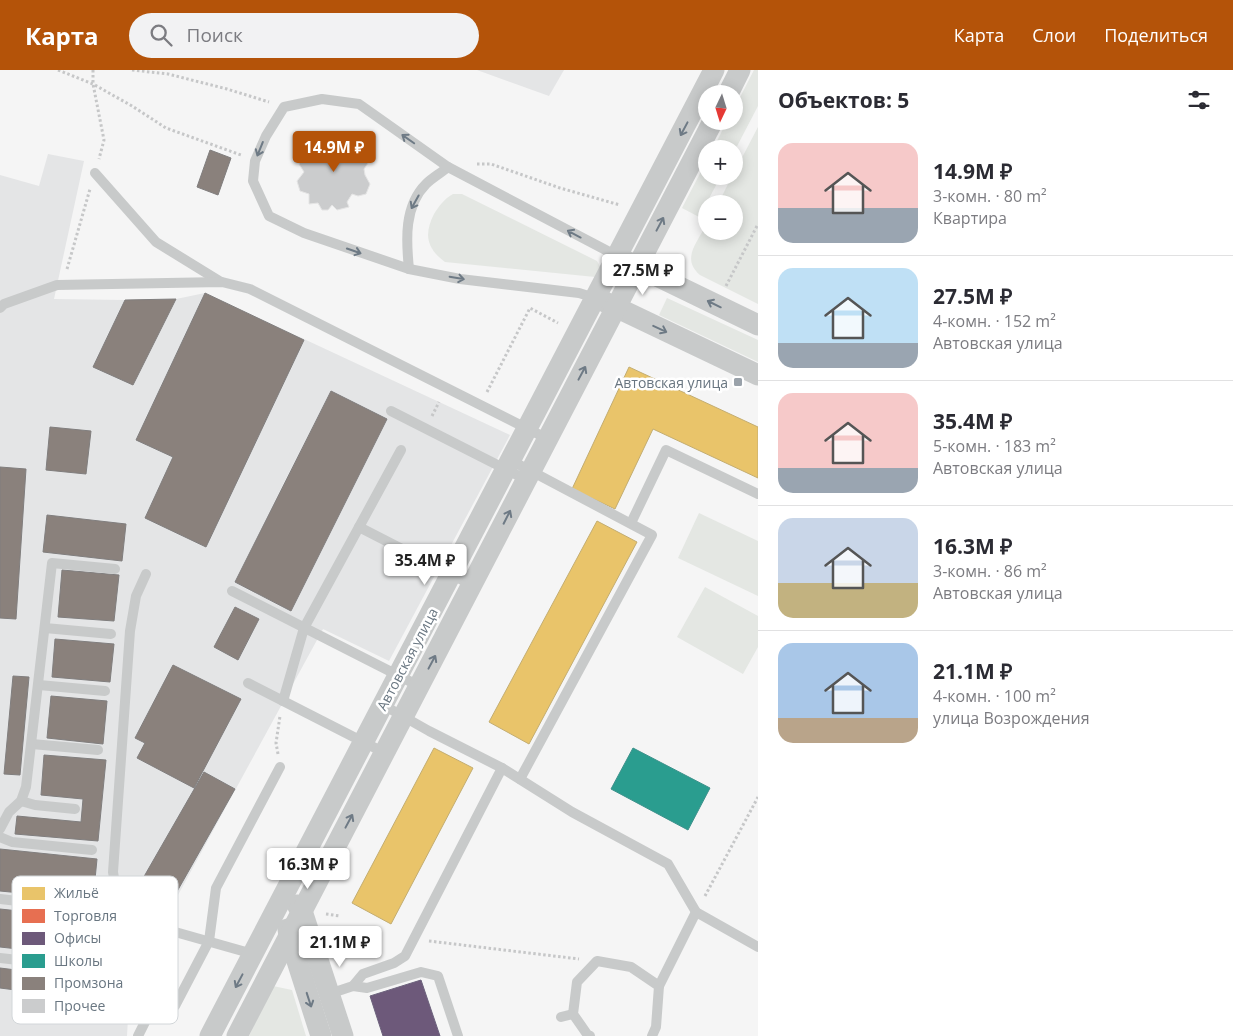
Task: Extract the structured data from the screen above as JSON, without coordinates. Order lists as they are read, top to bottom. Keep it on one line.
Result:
{"streets":{"street":["Автовская улица"]},"places":{"transit":["Автовская улица"]},"legend":["Жильё","Торговля","Офисы","Школы","Промзона","Прочее"],"north":"bottom","page":{"header":"Карта","search":"Поиск","nav":["Карта","Слои","Поделиться"],"heading":"Объектов: 5","map_buttons":["+","−"],"list":[{"name":"14.9M ₽","note":"3-комн. · 80 m² · Квартира"},{"name":"27.5M ₽","note":"4-комн. · 152 m² · Автовская улица"},{"name":"35.4M ₽","note":"5-комн. · 183 m² · Автовская улица"},{"name":"16.3M ₽","note":"3-комн. · 86 m² · Автовская улица"},{"name":"21.1M ₽","note":"4-комн. · 100 m² · улица Возрождения"}],"price":["14.9M ₽","27.5M ₽","35.4M ₽","16.3M ₽","21.1M ₽"]}}
